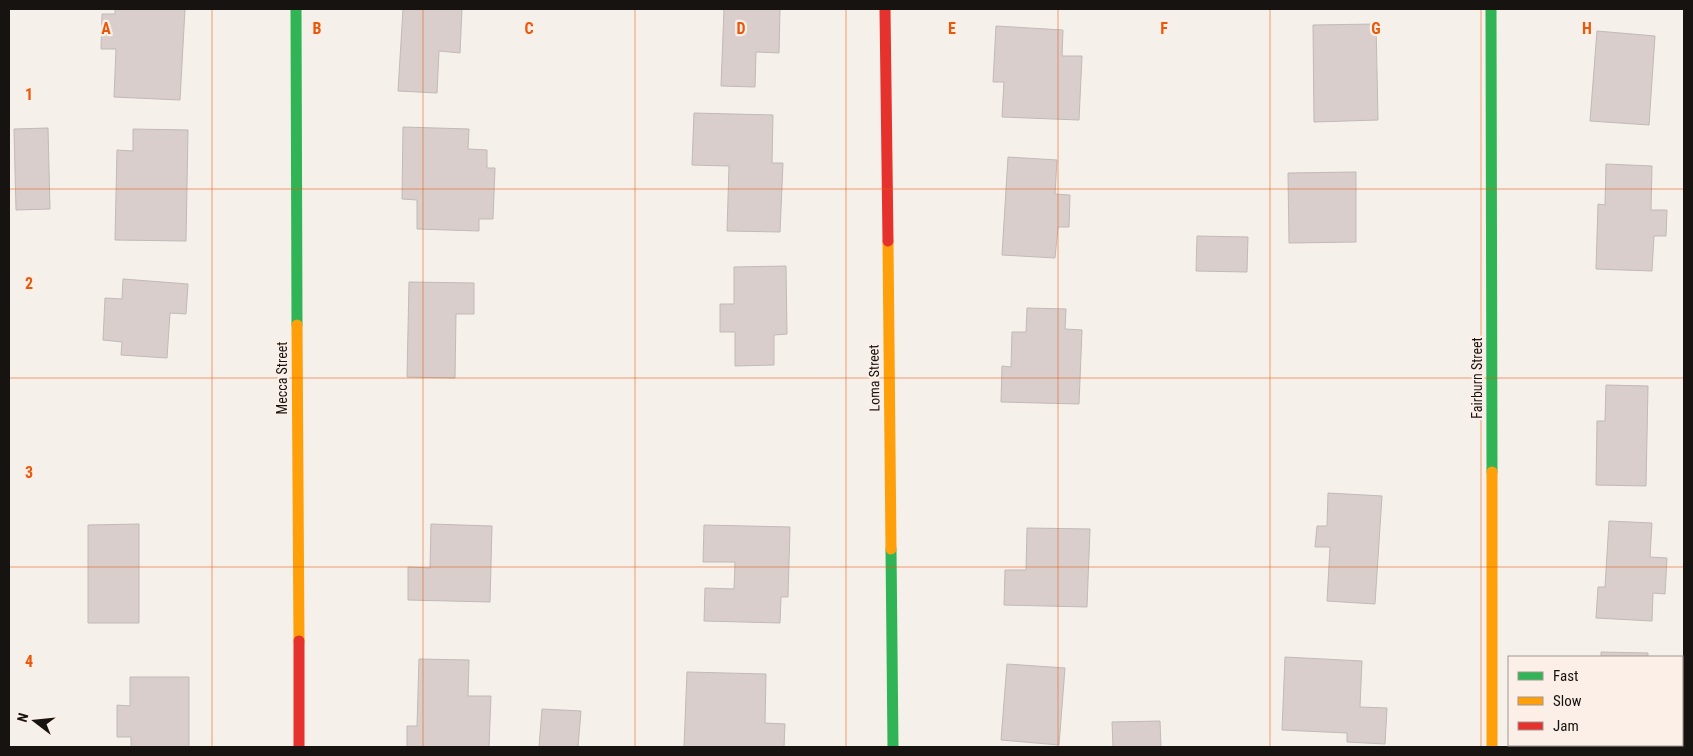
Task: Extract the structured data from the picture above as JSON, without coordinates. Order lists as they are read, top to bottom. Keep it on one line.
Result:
{"streets":{"street":["Mecca Street","Loma Street","Fairburn Street"]},"legend":["Fast","Slow","Jam"],"north":"left","grid":{"columns":["A","B","C","D","E","F","G","H"],"rows":["1","2","3","4"]}}
